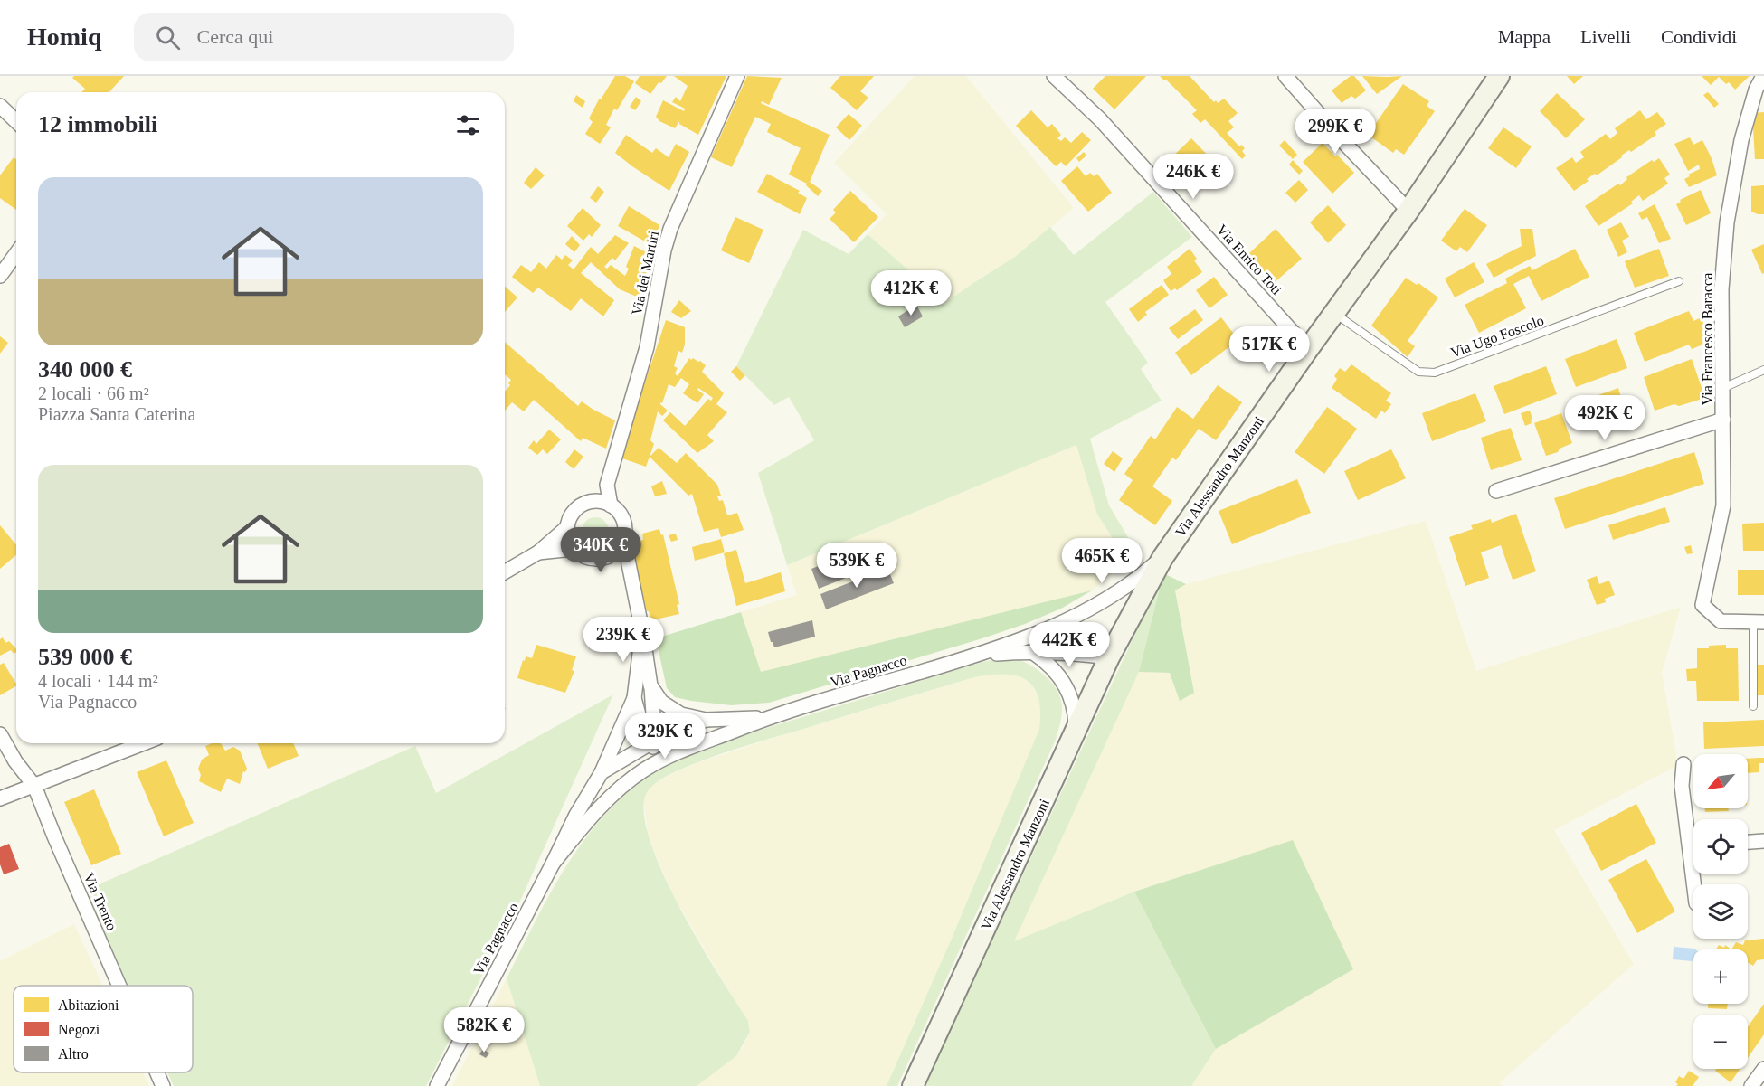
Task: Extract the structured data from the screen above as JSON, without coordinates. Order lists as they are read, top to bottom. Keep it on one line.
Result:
{"streets":{"street":["Via Enrico Toti","Via dei Martiri","Via Francesco Baracca","Via Alessandro Manzoni","Via Pagnacco","Via Trento"],"lane":["Via Ugo Foscolo"]},"crossings":[["Via Enrico Toti","Via Alessandro Manzoni"],["Via dei Martiri","Via Pagnacco"],["Via Ugo Foscolo","Via Alessandro Manzoni"],["Via Alessandro Manzoni","Via Pagnacco"]],"legend":["Abitazioni","Negozi","Altro"],"north":"bottom left","page":{"header":"Homiq","search":"Cerca qui","nav":["Mappa","Livelli","Condividi"],"heading":"12 immobili","price":["299K €","246K €","412K €","517K €","492K €","340K €","465K €","539K €","239K €","442K €","329K €","582K €"],"list":[{"name":"340 000 €","note":"2 locali · 66 m² · Piazza Santa Caterina"},{"name":"539 000 €","note":"4 locali · 144 m² · Via Pagnacco"}],"map_buttons":["+","−"]}}
